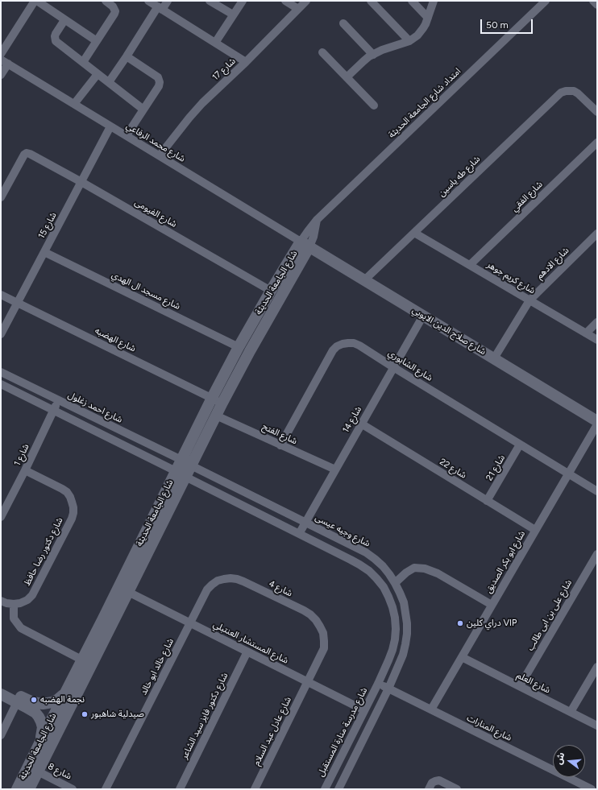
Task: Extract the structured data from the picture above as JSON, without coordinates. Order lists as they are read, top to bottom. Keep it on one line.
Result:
{"streets":{"street":["شارع 17","امتداد شارع الجامعة الحديثة","شارع محمد الرفاعي","شارع طه ياسين","شارع الفقي","شارع الفيومى","شارع 15","شارع الادهم","شارع كريم جوهر","شارع الجامعة الحديثة","شارع مسجد ال الهدي","شارع صلاح الدين الايوبي","شارع الهضبه","شارع الشابوري","شارع احمد زغلول","شارع 14","شارع الفتح","شارع 1","شارع 21","شارع 22","شارع وجيه عيسى","شارع دكتور رضا حافظ","شارع ابو بكر الصديق","شارع 4","شارع على بن ابى طالب","شارع المستشار العنتبلي","شارع خالد ابو خالد","شارع العلم","شارع دكتور فايز سيد الشاعر","شارع المنارات","شارع عادل عبد السلام","شارع مدرسة منارة المستقبل","شارع 8"]},"crossings":[["شارع 17","شارع محمد الرفاعي"],["امتداد شارع الجامعة الحديثة","شارع محمد الرفاعي"],["امتداد شارع الجامعة الحديثة","شارع الجامعة الحديثة"],["امتداد شارع الجامعة الحديثة","شارع صلاح الدين الايوبي"],["شارع محمد الرفاعي","شارع 15"],["شارع محمد الرفاعي","شارع الجامعة الحديثة"],["شارع محمد الرفاعي","شارع صلاح الدين الايوبي"],["شارع طه ياسين","شارع كريم جوهر"],["شارع طه ياسين","شارع صلاح الدين الايوبي"],["شارع الفقي","شارع كريم جوهر"],["شارع الفيومى","شارع 15"],["شارع الفيومى","شارع الجامعة الحديثة"],["شارع 15","شارع مسجد ال الهدي"],["شارع 15","شارع الهضبه"],["شارع الادهم","شارع كريم جوهر"],["شارع الادهم","شارع صلاح الدين الايوبي"],["شارع الجامعة الحديثة","شارع مسجد ال الهدي"],["شارع الجامعة الحديثة","شارع صلاح الدين الايوبي"],["شارع الجامعة الحديثة","شارع الهضبه"],["شارع الجامعة الحديثة","شارع احمد زغلول"],["شارع الجامعة الحديثة","شارع الفتح"],["شارع الجامعة الحديثة","شارع وجيه عيسى"],["شارع الجامعة الحديثة","شارع المستشار العنتبلي"],["شارع الجامعة الحديثة","شارع 8"],["شارع صلاح الدين الايوبي","شارع 14"],["شارع الشابوري","شارع 14"],["شارع الشابوري","شارع الفتح"],["شارع الشابوري","شارع 21"],["شارع الشابوري","شارع ابو بكر الصديق"],["شارع احمد زغلول","شارع 1"],["شارع 14","شارع الفتح"],["شارع 14","شارع 22"],["شارع 14","شارع وجيه عيسى"],["شارع 1","شارع دكتور رضا حافظ"],["شارع 21","شارع 22"],["شارع 22","شارع ابو بكر الصديق"],["شارع وجيه عيسى","شارع المنارات"],["شارع ابو بكر الصديق","شارع العلم"],["شارع ابو بكر الصديق","شارع المنارات"],["شارع 4","شارع المستشار العنتبلي"],["شارع 4","شارع خالد ابو خالد"],["شارع 4","شارع عادل عبد السلام"],["شارع على بن ابى طالب","شارع العلم"],["شارع المستشار العنتبلي","شارع خالد ابو خالد"],["شارع المستشار العنتبلي","شارع دكتور فايز سيد الشاعر"],["شارع المستشار العنتبلي","شارع عادل عبد السلام"],["شارع المستشار العنتبلي","شارع مدرسة منارة المستقبل"],["شارع المنارات","شارع مدرسة منارة المستقبل"]],"places":["دراي كلين VIP","نجمة الهضبه","صيدلية شاهبور"],"scale_bar":"50 m","north":"left"}
